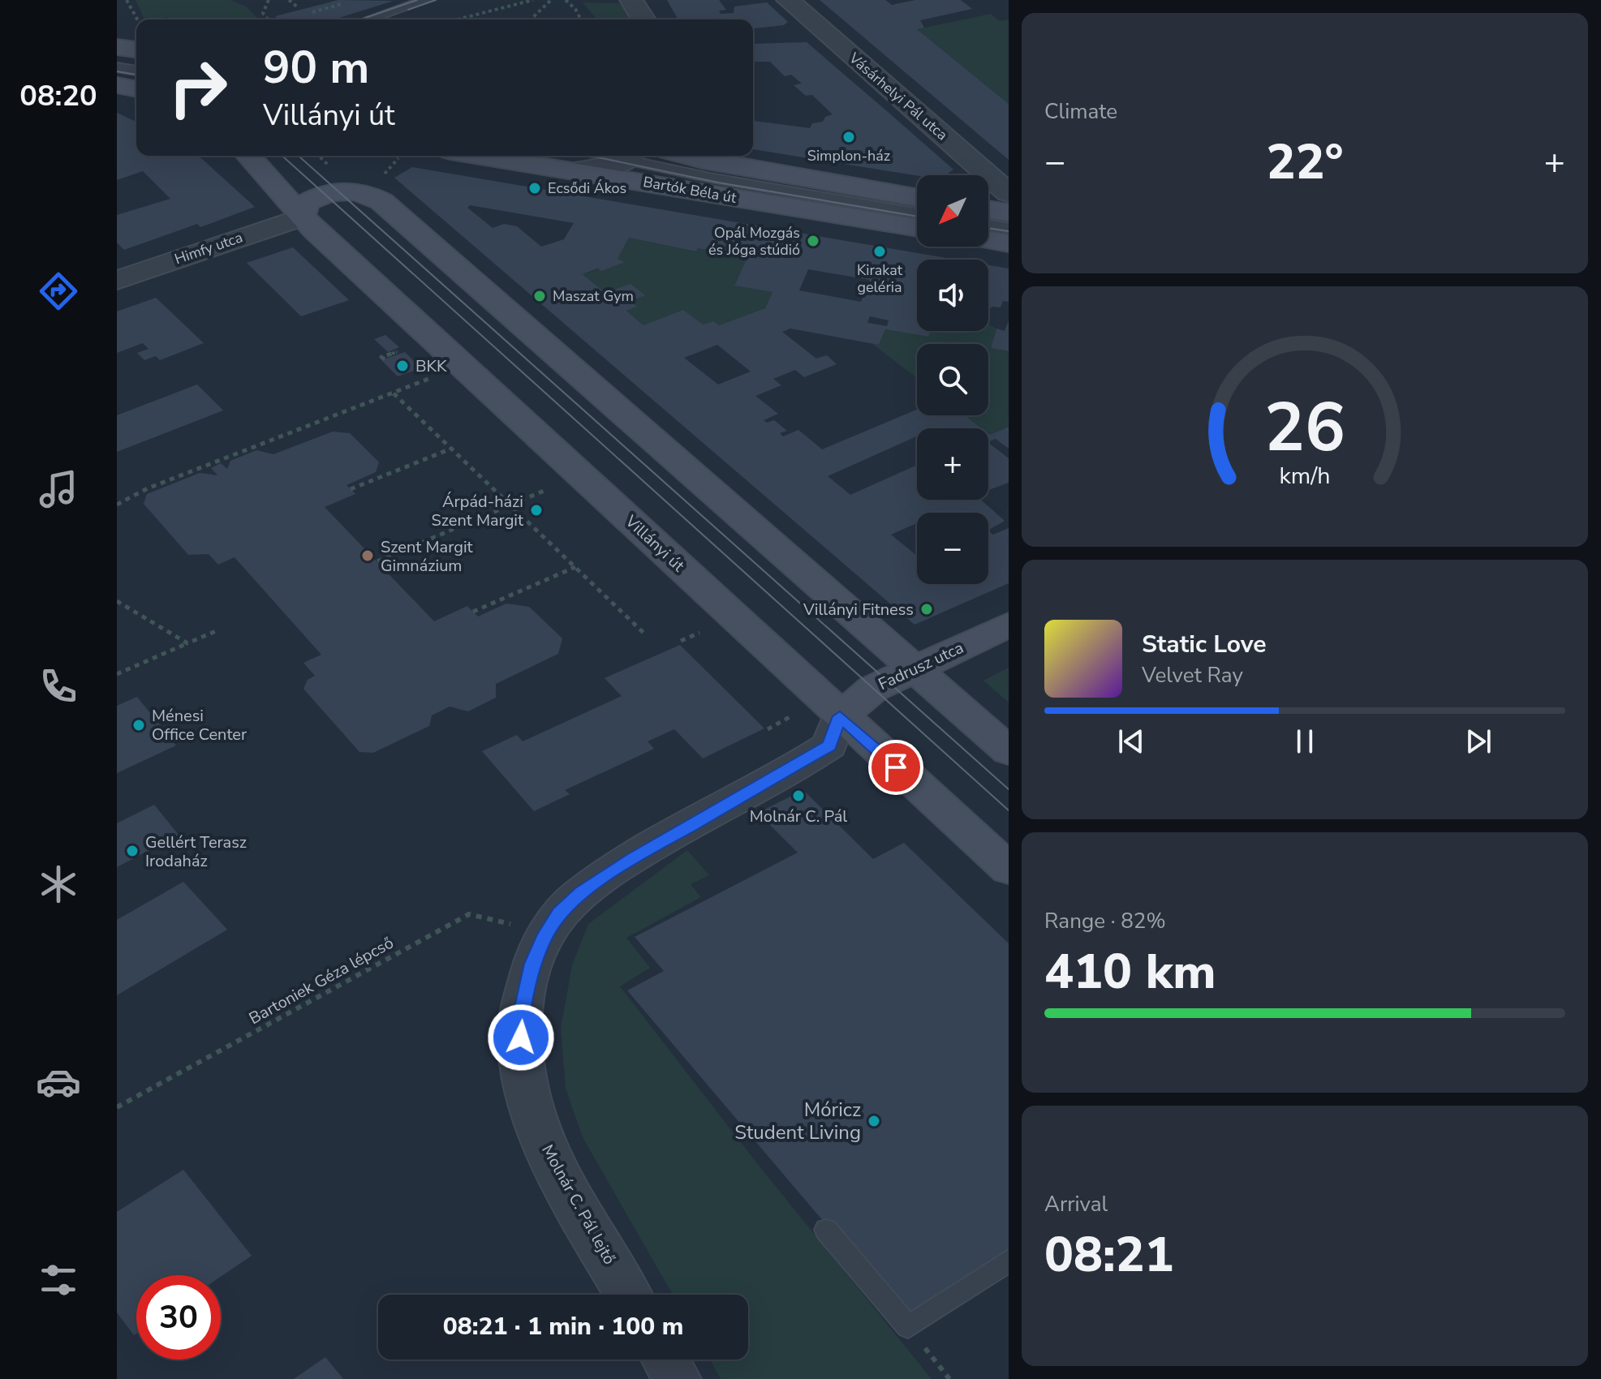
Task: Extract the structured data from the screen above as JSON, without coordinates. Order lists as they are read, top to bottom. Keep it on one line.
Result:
{"streets":{"street":["Vásárhelyi Pál utca","Bartók Béla út","Himfy utca","Villányi út","Fadrusz utca","Molnár C. Pál lejtő"],"path":["Bartoniek Géza lépcső"]},"crossings":[["Himfy utca","Villányi út"],["Villányi út","Fadrusz utca"],["Villányi út","Molnár C. Pál lejtő"],["Fadrusz utca","Molnár C. Pál lejtő"],["Bartoniek Géza lépcső","Molnár C. Pál lejtő"]],"places":["Simplon-ház","Ecsődi Ákos","Opál Mozgás és Jóga stúdió","Kirakat geléria","Maszat Gym","BKK","Árpád-házi Szent Margit","Szent Margit Gimnázium","Villányi Fitness","Ménesi Office Center","Molnár C. Pál","Gellért Terasz Irodaház","Móricz Student Living"],"north":"bottom left","page":{"tabs":"08:20","tile":["Climate",["Range · 82%","410 km"],["Arrival","08:21"]],"turn":["90 m","Villányi út"],"heat":["−","22°","+"],"map_buttons":["+","−"],"song":["Static Love","Velvet Ray"],"limit":"30","trip":"08:21 · 1 min · 100 m","gauge":["26","km/h"]}}
